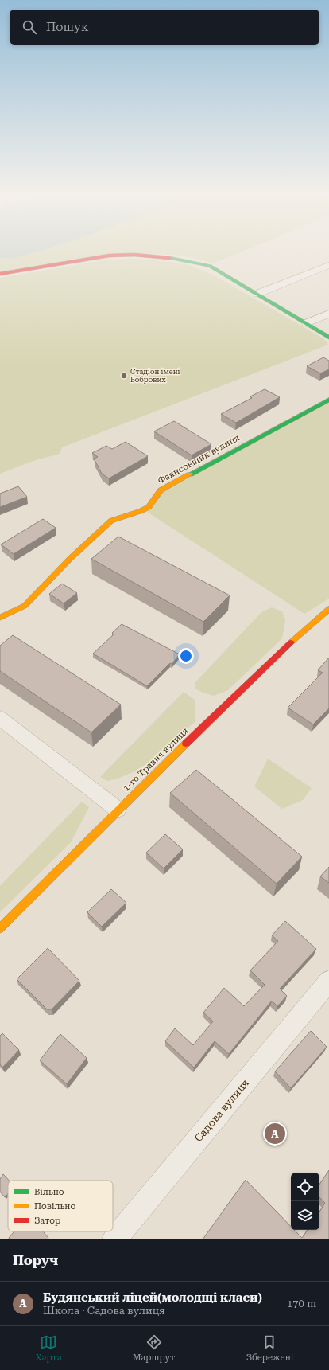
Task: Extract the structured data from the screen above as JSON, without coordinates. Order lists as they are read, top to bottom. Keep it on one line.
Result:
{"streets":{"street":["Фаянсовщик вулиця","1-го Травня вулиця","Садова вулиця"]},"places":["Стадіон імені Бобрових"],"legend":["Вільно","Повільно","Затор"],"page":{"search":"Пошук","pins":"A","heading":"Поруч","list":[{"mark":"A","name":"Будянський ліцей(молодщі класи)","note":"Школа · Садова вулиця","value":"170 m"}],"nav":["Карта","Маршрут","Збережені"]}}
